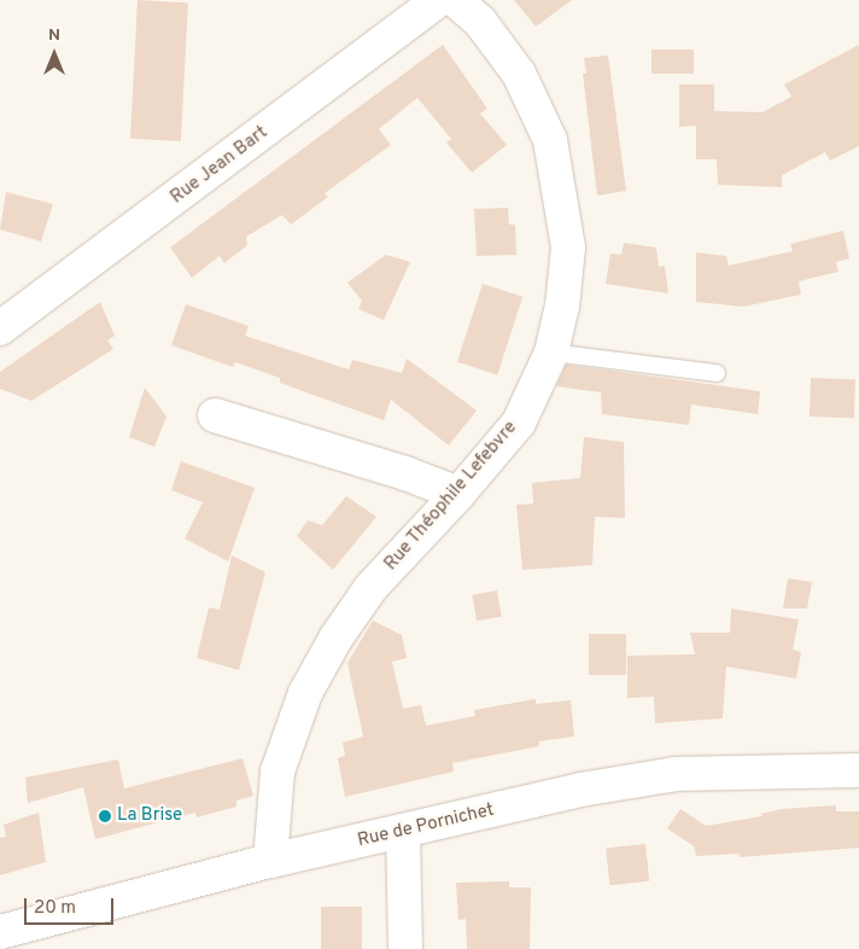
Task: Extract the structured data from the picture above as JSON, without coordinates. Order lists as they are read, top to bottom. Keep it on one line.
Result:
{"streets":{"street":["Rue Jean Bart","Rue Théophile Lefebvre","Rue de Pornichet"]},"crossings":[["Rue Théophile Lefebvre","Rue de Pornichet"]],"places":["La Brise"],"scale_bar":"20 m","north":"top"}
